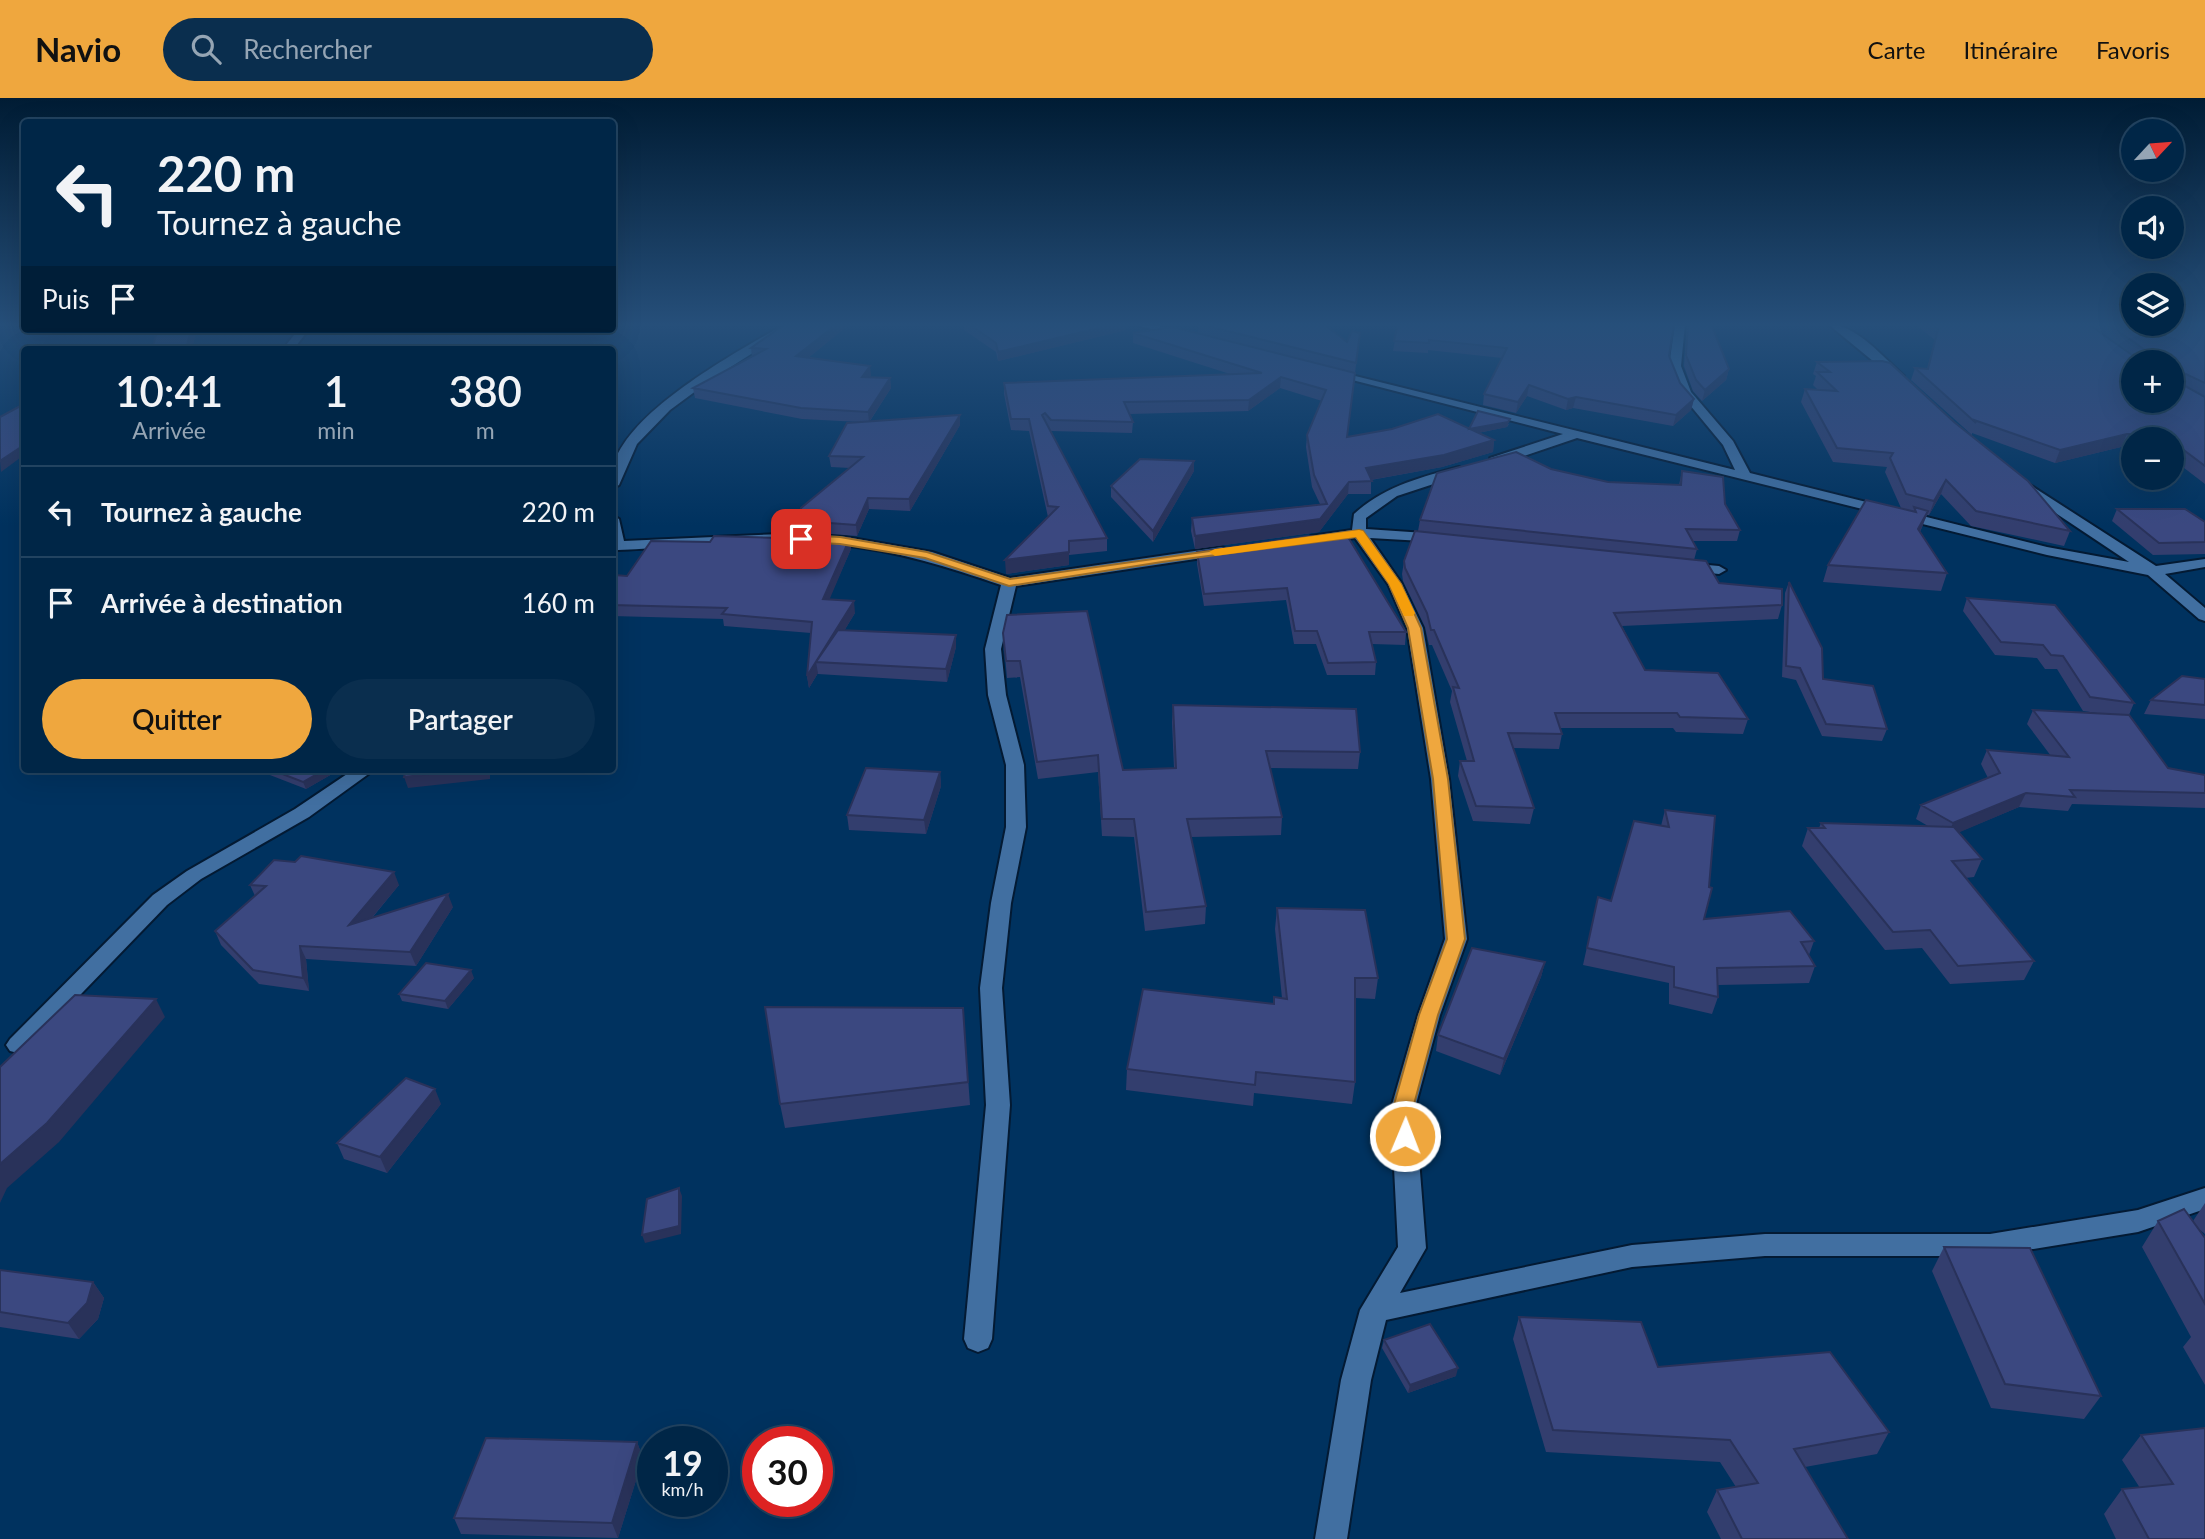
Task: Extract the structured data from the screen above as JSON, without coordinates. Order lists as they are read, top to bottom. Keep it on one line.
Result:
{"north":"top right","page":{"header":"Navio","search":"Rechercher","nav":["Carte","Itinéraire","Favoris"],"map_buttons":["+","−"],"turn":["220 m","Tournez à gauche"],"then":"Puis","eta":["10:41","Arrivée","1","min","380","m"],"list":[{"name":"Tournez à gauche","value":"220 m"},{"name":"Arrivée à destination","value":"160 m"}],"buttons":["Quitter","Partager"],"speed":"19 km/h","limit":"30"}}
